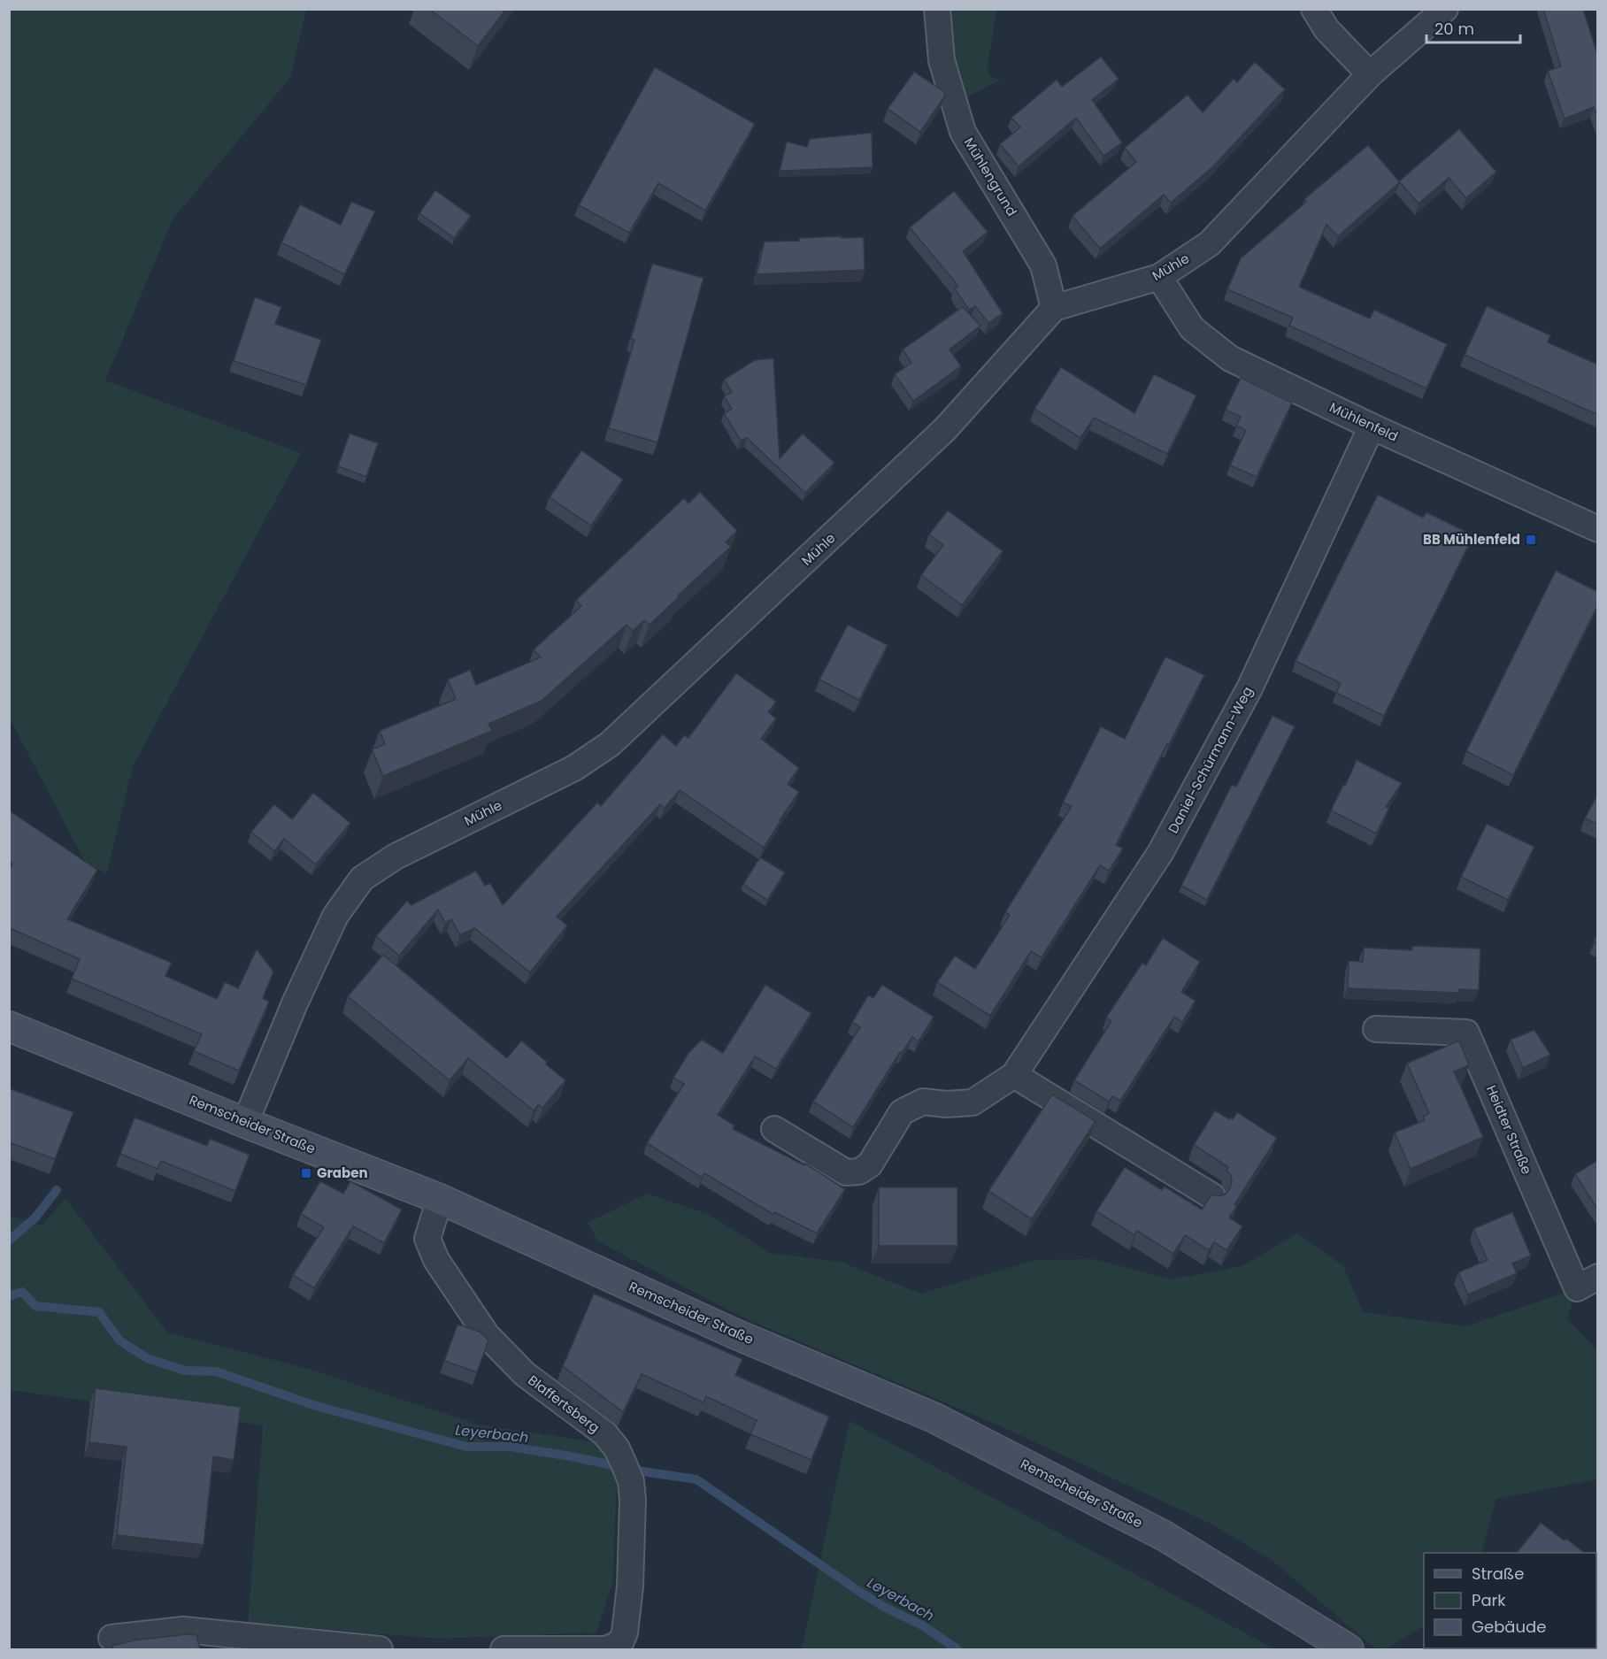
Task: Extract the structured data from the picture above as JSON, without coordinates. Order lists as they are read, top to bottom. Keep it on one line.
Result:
{"streets":{"main road":["Remscheider Straße"],"street":["Mühlengrund","Mühle","Mühlenfeld","Daniel-Schürmann-Weg","Heidter Straße","Blaffertsberg"]},"crossings":[["Mühlengrund","Mühle"],["Mühle","Mühlenfeld"],["Mühle","Remscheider Straße"],["Mühlenfeld","Daniel-Schürmann-Weg"],["Remscheider Straße","Blaffertsberg"]],"water":["Leyerbach"],"places":{"transit":["BB Mühlenfeld","Graben"]},"legend":["Straße","Park","Gebäude"],"scale_bar":"20 m"}
